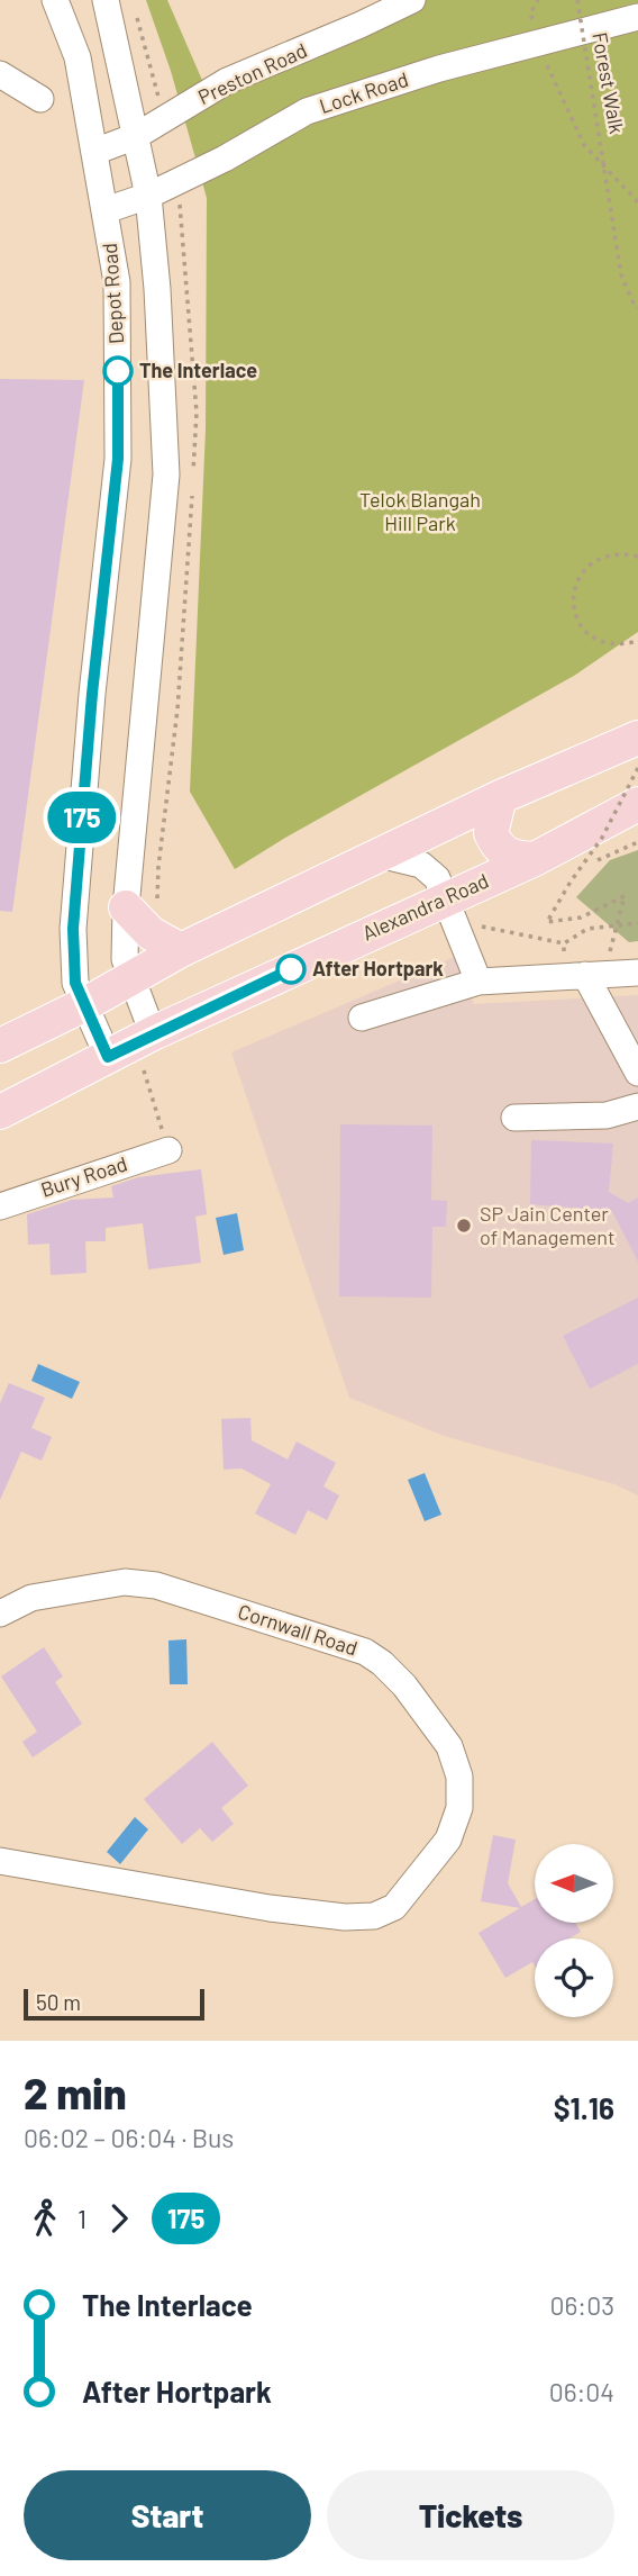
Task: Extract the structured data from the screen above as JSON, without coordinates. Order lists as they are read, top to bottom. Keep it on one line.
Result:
{"streets":{"main road":["Alexandra Road"],"street":["Preston Road","Lock Road","Depot Road","Bury Road","Cornwall Road"],"path":["Forest Walk"]},"crossings":[["Preston Road","Depot Road"],["Lock Road","Depot Road"],["Depot Road","Alexandra Road"]],"parks":["Telok Blangah Hill Park"],"places":["The Interlace","After Hortpark","SP Jain Center of Management"],"lines":["bus line 175"],"scale_bar":"50 m","north":"left","page":{"on_map":"175","scale":"50 m","heading":["2 min","06:02 – 06:04 · Bus","$1.16"],"legs":["1","175"],"list":[{"name":"The Interlace","value":"06:03"},{"name":"After Hortpark","value":"06:04"}],"buttons":["Start","Tickets"]}}
